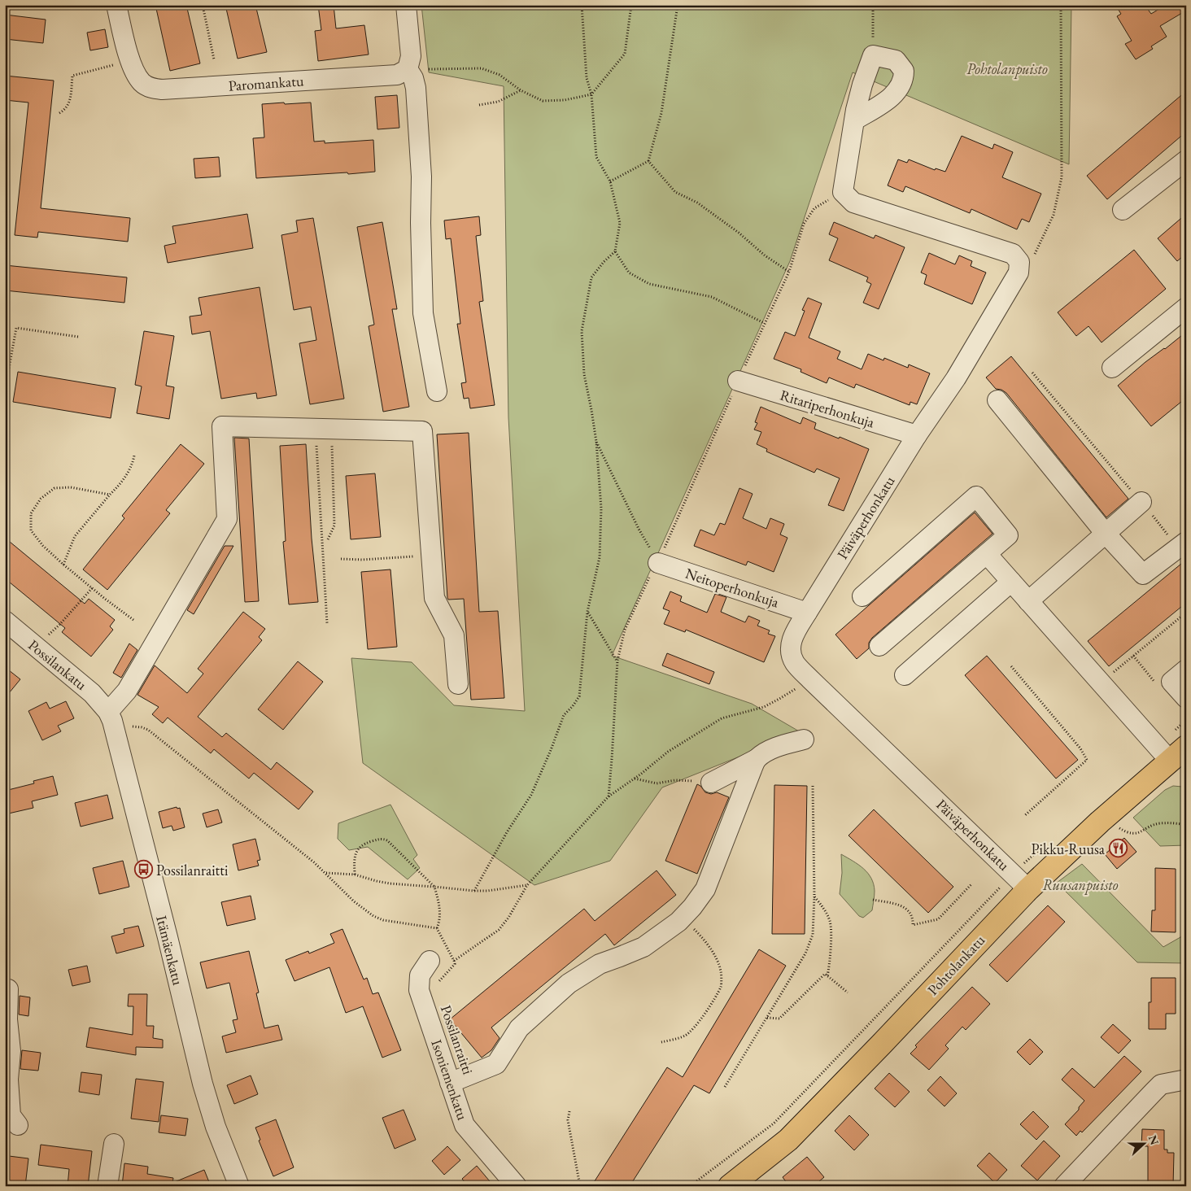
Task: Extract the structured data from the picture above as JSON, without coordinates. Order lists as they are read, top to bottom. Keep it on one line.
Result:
{"streets":{"main road":["Pohtolankatu"],"street":["Paromankatu","Ritariperhonkuja","Päiväperhonkatu","Neitoperhonkuja","Possilankatu","Itämäenkatu","Isoniemenkatu"]},"crossings":[["Ritariperhonkuja","Päiväperhonkatu"],["Päiväperhonkatu","Neitoperhonkuja"],["Päiväperhonkatu","Pohtolankatu"],["Possilankatu","Itämäenkatu"]],"parks":["Pohtolanpuisto","Ruusanpuisto"],"places":{"restaurant":["Pikku-Ruusa"],"bus stop":["Possilanraitti"]},"north":"right"}
